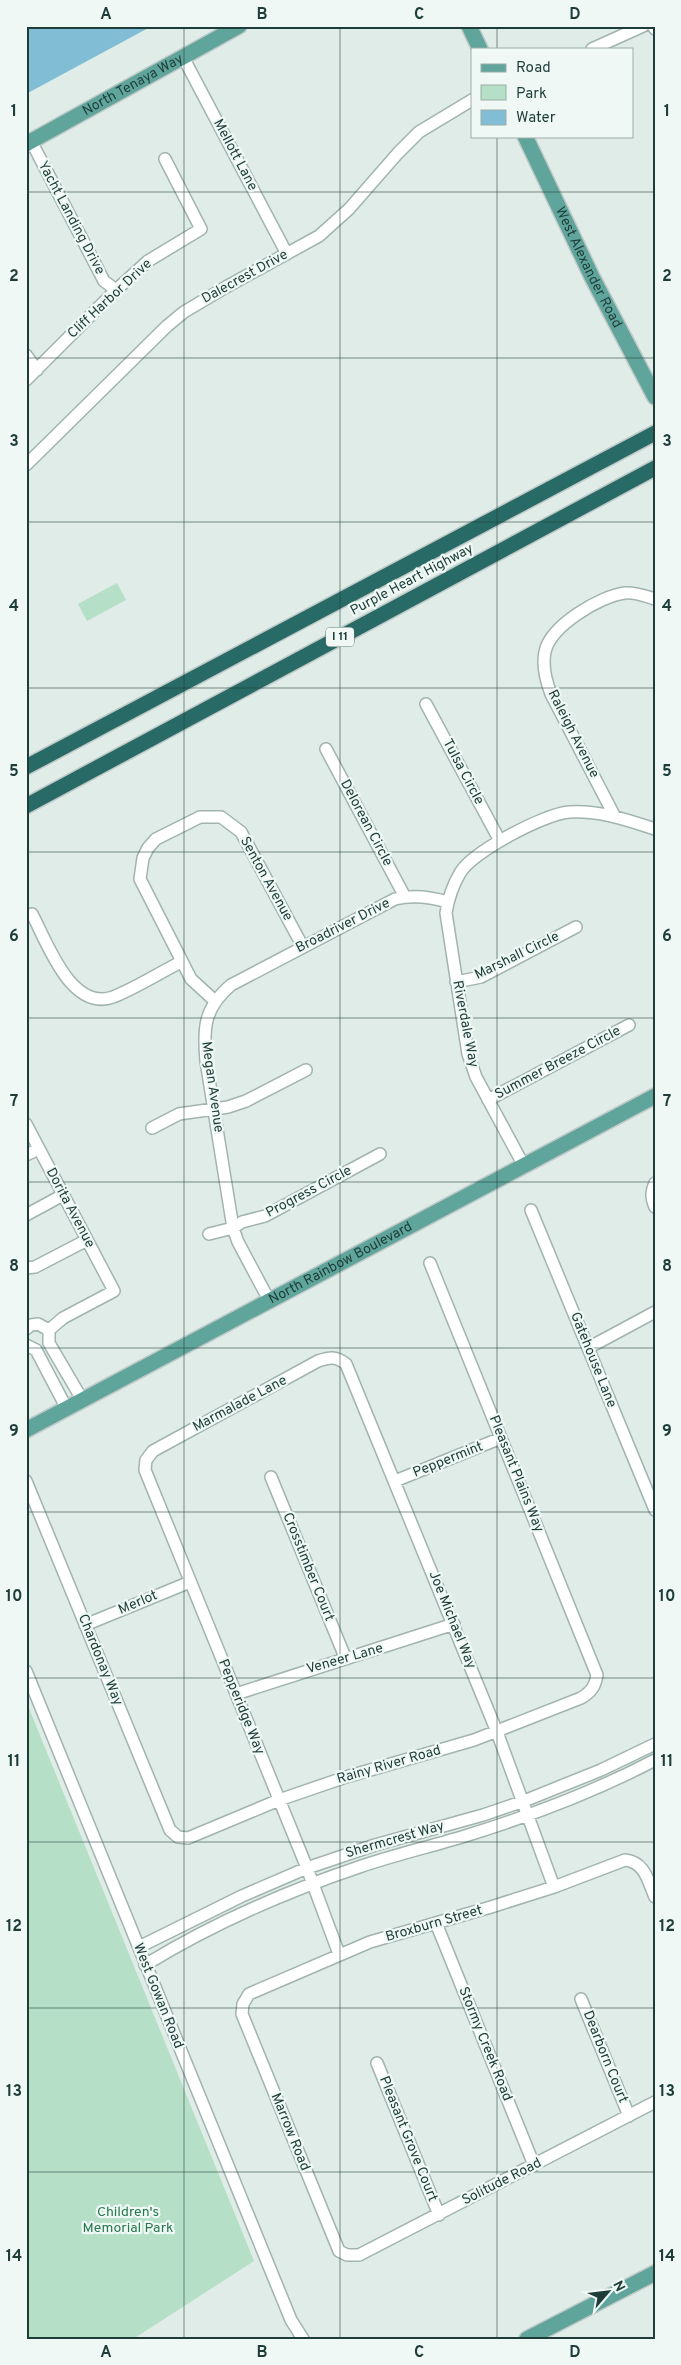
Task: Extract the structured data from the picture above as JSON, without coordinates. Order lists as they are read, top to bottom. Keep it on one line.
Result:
{"streets":{"highway":["Purple Heart Highway","I 11"],"main road":["North Tenaya Way","West Alexander Road","North Rainbow Boulevard"],"street":["Mellott Lane","Yacht Landing Drive","Dalecrest Drive","Cliff Harbor Drive","Raleigh Avenue","Tulsa Circle","Delorean Circle","Senton Avenue","Broadriver Drive","Marshall Circle","Riverdale Way","Summer Breeze Circle","Megan Avenue","Progress Circle","Dorita Avenue","Gatehouse Lane","Marmalade Lane","Peppermint","Pleasant Plains Way","Crosstimber Court","Merlot","Joe Michael Way","Veneer Lane","Chardonay Way","Pepperidge Way","Rainy River Road","Shermcrest Way","Broxburn Street","West Gowan Road","Stormy Creek Road","Dearborn Court","Marrow Road","Pleasant Grove Court","Solitude Road"]},"crossings":[["North Tenaya Way","Mellott Lane"],["North Tenaya Way","Yacht Landing Drive"],["Mellott Lane","Dalecrest Drive"],["Yacht Landing Drive","Cliff Harbor Drive"],["Delorean Circle","Broadriver Drive"],["Senton Avenue","Broadriver Drive"],["Broadriver Drive","Riverdale Way"],["Broadriver Drive","Megan Avenue"],["Marshall Circle","Riverdale Way"],["Riverdale Way","Summer Breeze Circle"],["Riverdale Way","North Rainbow Boulevard"],["Megan Avenue","Progress Circle"],["Megan Avenue","North Rainbow Boulevard"],["Marmalade Lane","Joe Michael Way"],["Marmalade Lane","Pepperidge Way"],["Peppermint","Pleasant Plains Way"],["Peppermint","Joe Michael Way"],["Pleasant Plains Way","Rainy River Road"],["Crosstimber Court","Veneer Lane"],["Merlot","Chardonay Way"],["Merlot","Pepperidge Way"],["Joe Michael Way","Veneer Lane"],["Joe Michael Way","Rainy River Road"],["Joe Michael Way","Shermcrest Way"],["Joe Michael Way","Broxburn Street"],["Veneer Lane","Pepperidge Way"],["Chardonay Way","Rainy River Road"],["Pepperidge Way","Rainy River Road"],["Pepperidge Way","Shermcrest Way"],["Pepperidge Way","Broxburn Street"],["Shermcrest Way","West Gowan Road"],["Broxburn Street","Stormy Creek Road"],["Broxburn Street","Marrow Road"],["Stormy Creek Road","Solitude Road"],["Dearborn Court","Solitude Road"],["Marrow Road","Solitude Road"],["Pleasant Grove Court","Solitude Road"]],"parks":["Children's Memorial Park"],"legend":["Road","Park","Water"],"north":"top right","grid":{"columns":["A","B","C","D"],"rows":["1","2","3","4","5","6","7","8","9","10","11","12","13","14"]}}
